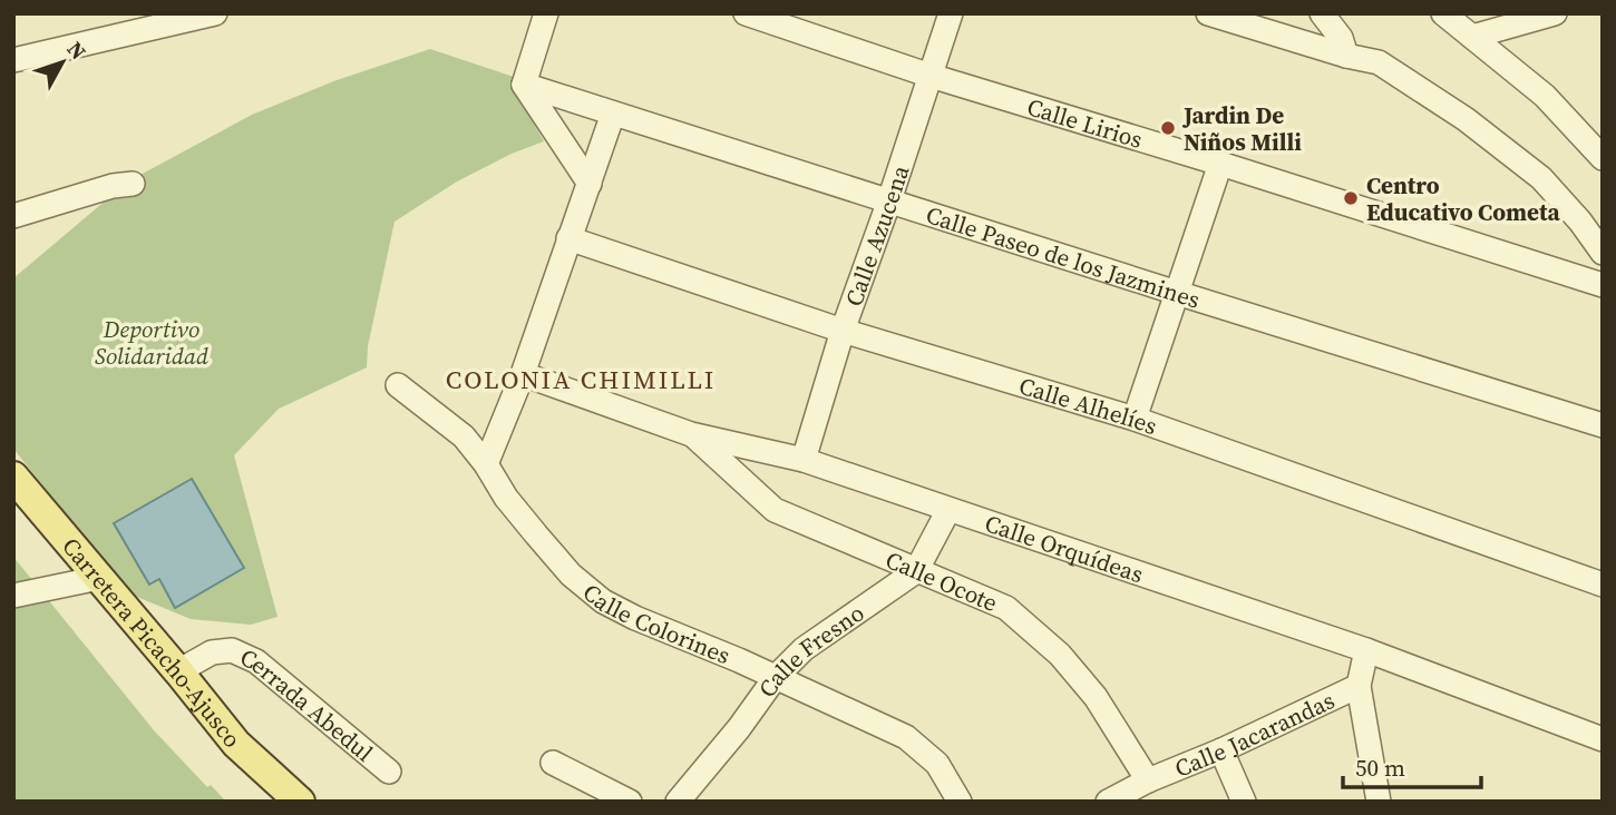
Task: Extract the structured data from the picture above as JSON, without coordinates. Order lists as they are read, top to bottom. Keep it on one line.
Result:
{"streets":{"main road":["Carretera Picacho-Ajusco"],"street":["Calle Lirios","Calle Azucena","Calle Paseo de los Jazmines","Calle Alhelíes","Calle Orquídeas","Calle Ocote","Calle Colorines","Calle Fresno","Cerrada Abedul","Calle Jacarandas"]},"crossings":[["Calle Lirios","Calle Azucena"],["Calle Azucena","Calle Paseo de los Jazmines"],["Calle Azucena","Calle Alhelíes"],["Calle Azucena","Calle Orquídeas"],["Calle Orquídeas","Calle Ocote"],["Calle Orquídeas","Calle Fresno"],["Calle Ocote","Calle Fresno"],["Calle Ocote","Calle Jacarandas"],["Calle Colorines","Calle Fresno"],["Carretera Picacho-Ajusco","Cerrada Abedul"]],"districts":["COLONIA CHIMILLI"],"parks":["Deportivo Solidaridad"],"places":["Jardin De Niños Milli","Centro Educativo Cometa"],"scale_bar":"50 m","north":"top right"}
